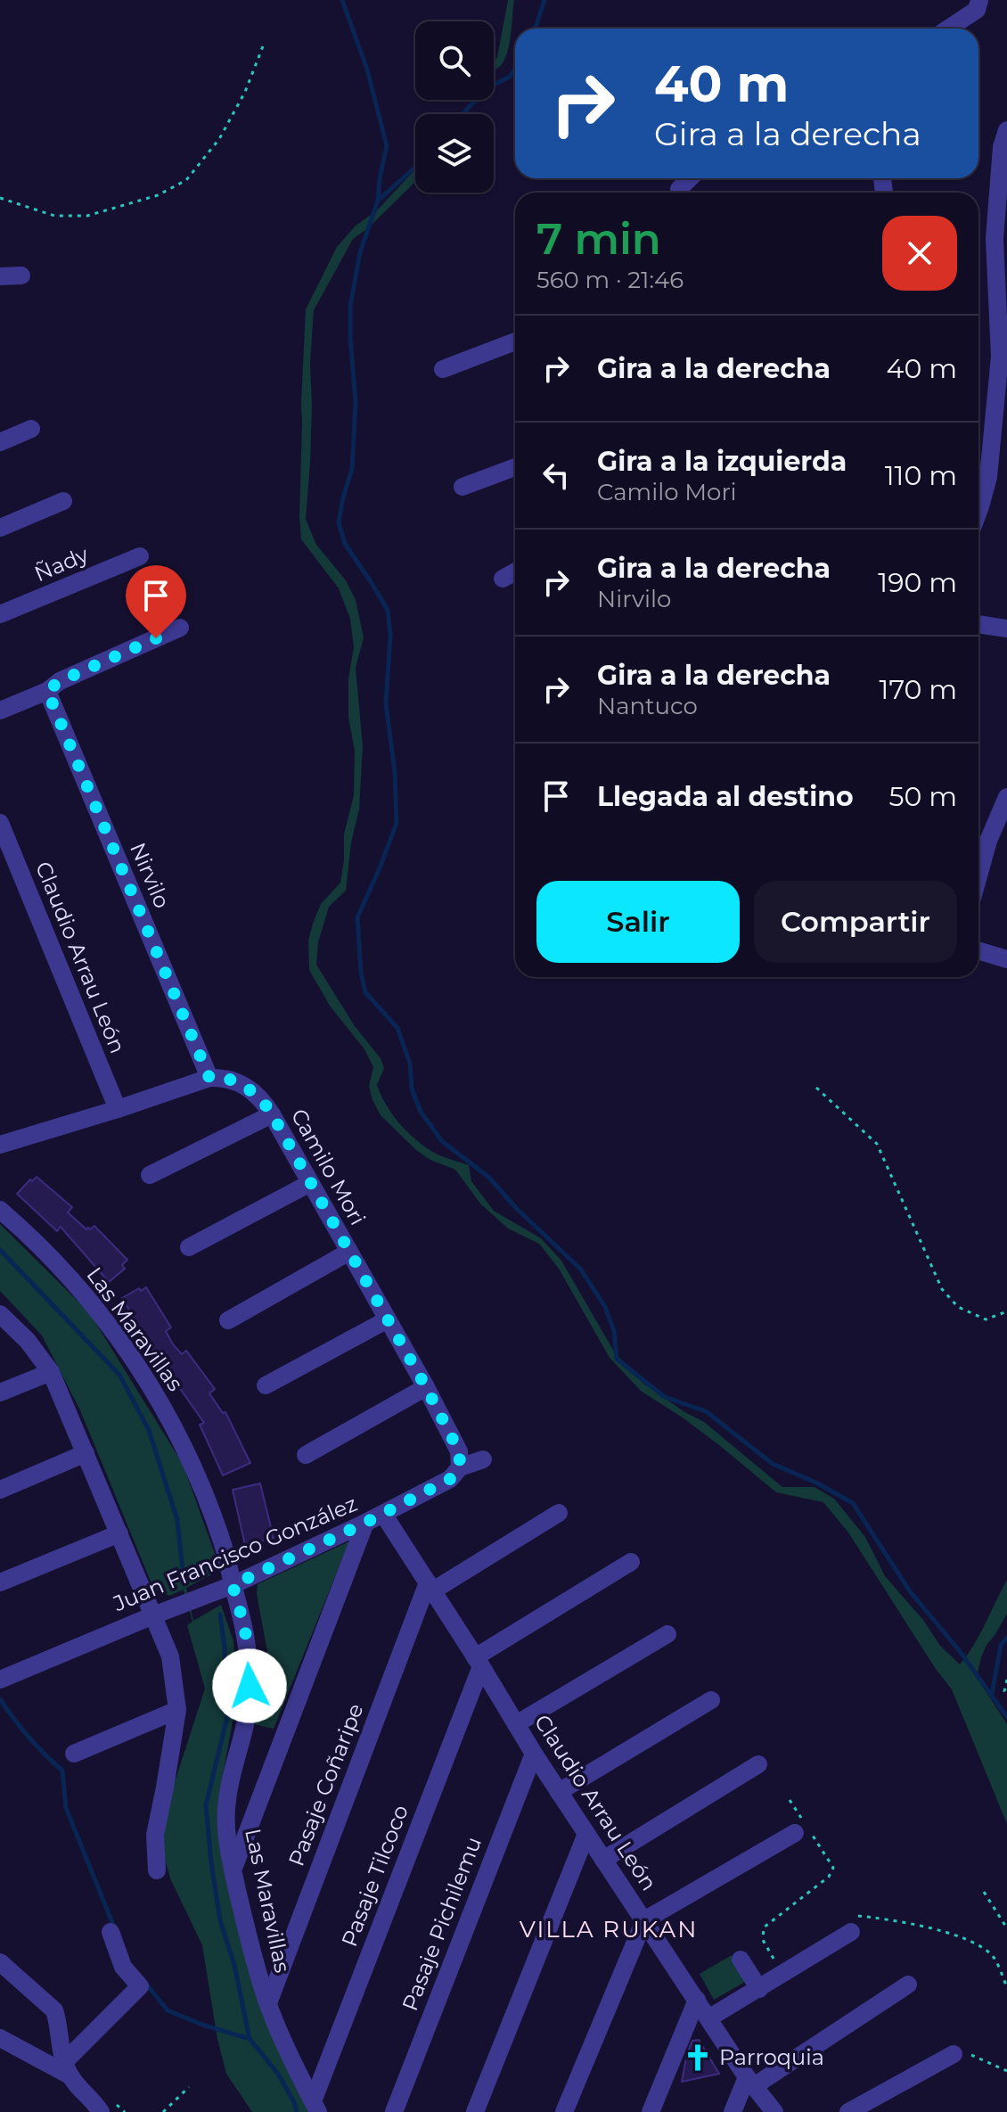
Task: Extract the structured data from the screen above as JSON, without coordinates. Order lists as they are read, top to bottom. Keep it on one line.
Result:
{"streets":{"street":["Ñady","Nirvilo","Claudio Arrau León","Camilo Mori","Las Maravillas","Juan Francisco González","Pasaje Coñaripe","Pasaje Tilcoco","Pasaje Pichilemu"]},"crossings":[["Nirvilo","Camilo Mori"],["Claudio Arrau León","Camilo Mori"],["Claudio Arrau León","Juan Francisco González"],["Claudio Arrau León","Pasaje Coñaripe"],["Claudio Arrau León","Pasaje Tilcoco"],["Claudio Arrau León","Pasaje Pichilemu"],["Camilo Mori","Juan Francisco González"],["Las Maravillas","Juan Francisco González"],["Las Maravillas","Pasaje Coñaripe"],["Las Maravillas","Pasaje Tilcoco"]],"districts":["VILLA RUKAN"],"places":{"church":["Parroquia"]},"page":{"turn":["40 m","Gira a la derecha"],"heading":["7 min","560 m · 21:46"],"list":[{"name":"Gira a la derecha","value":"40 m"},{"name":"Gira a la izquierda","note":"Camilo Mori","value":"110 m"},{"name":"Gira a la derecha","note":"Nirvilo","value":"190 m"},{"name":"Gira a la derecha","note":"Nantuco","value":"170 m"},{"name":"Llegada al destino","value":"50 m"}],"buttons":["Salir","Compartir"]}}
